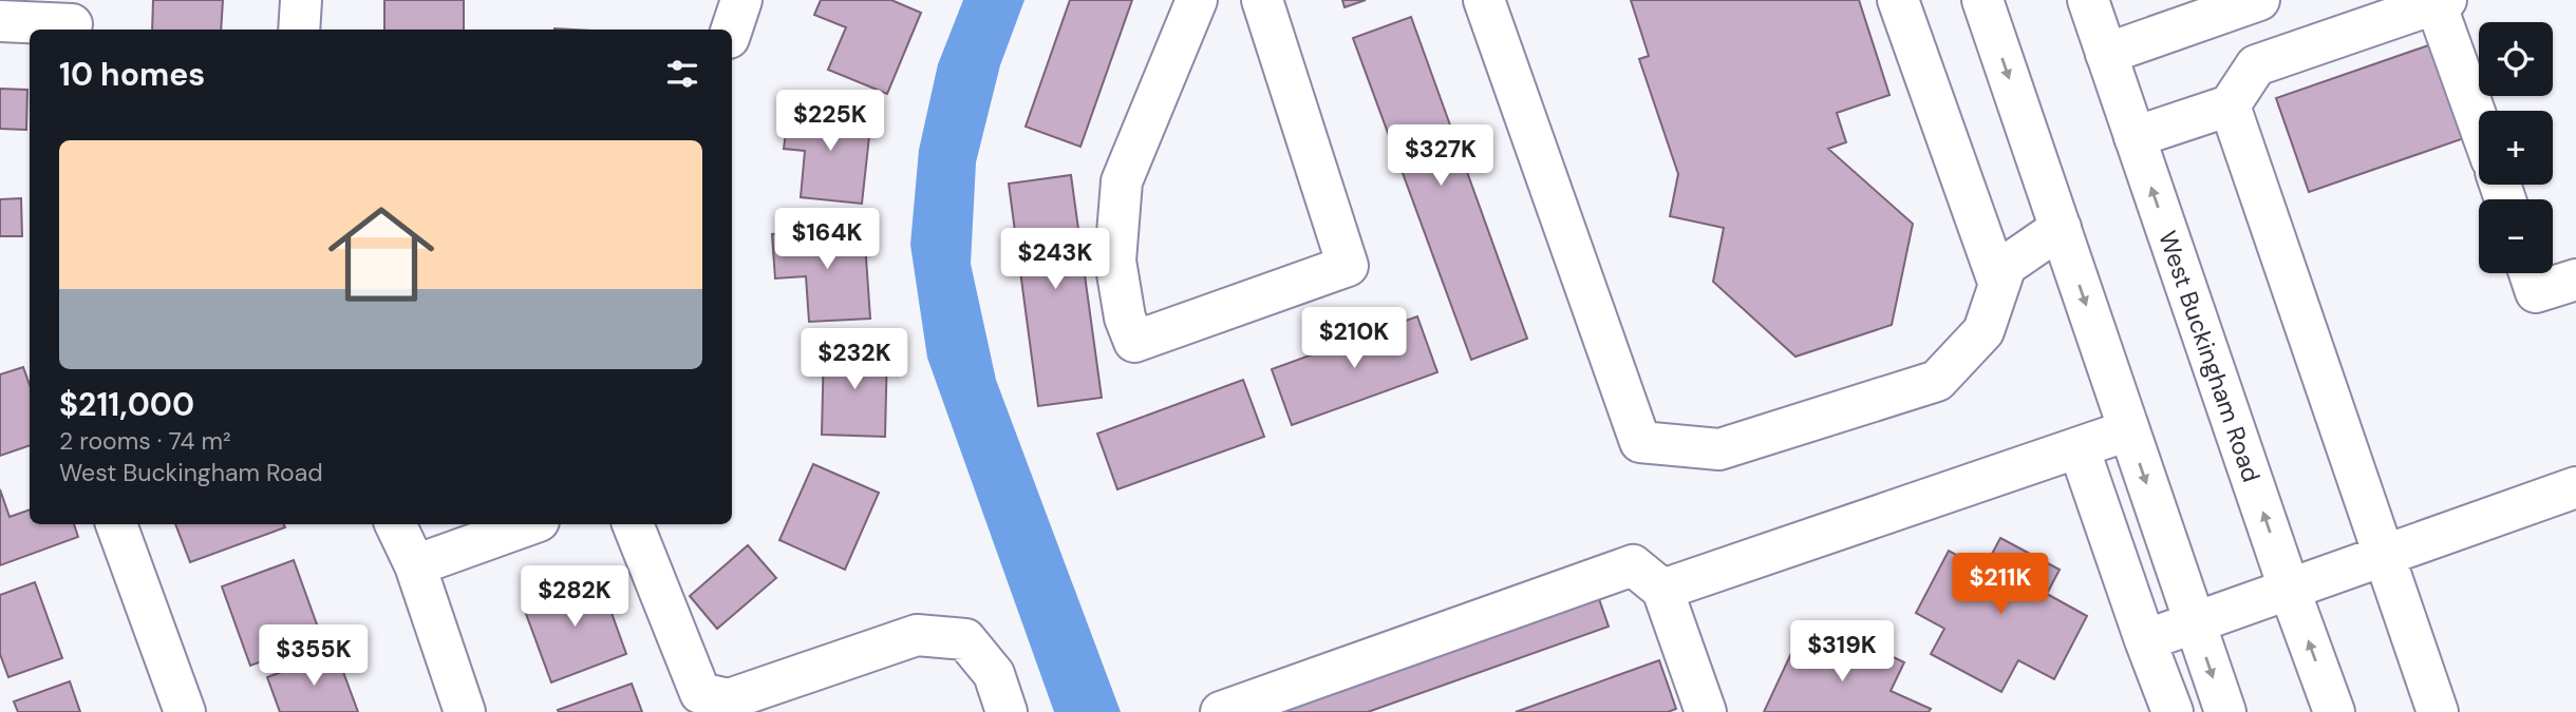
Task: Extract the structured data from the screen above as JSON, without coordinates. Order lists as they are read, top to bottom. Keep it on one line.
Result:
{"streets":{"main road":["West Buckingham Road"]},"page":{"map_buttons":["+","−"],"heading":"10 homes","price":["$225K","$327K","$164K","$243K","$210K","$232K","$211K","$282K","$319K","$355K"],"list":[{"name":"$211,000","note":"2 rooms · 74 m² · West Buckingham Road"}]}}
